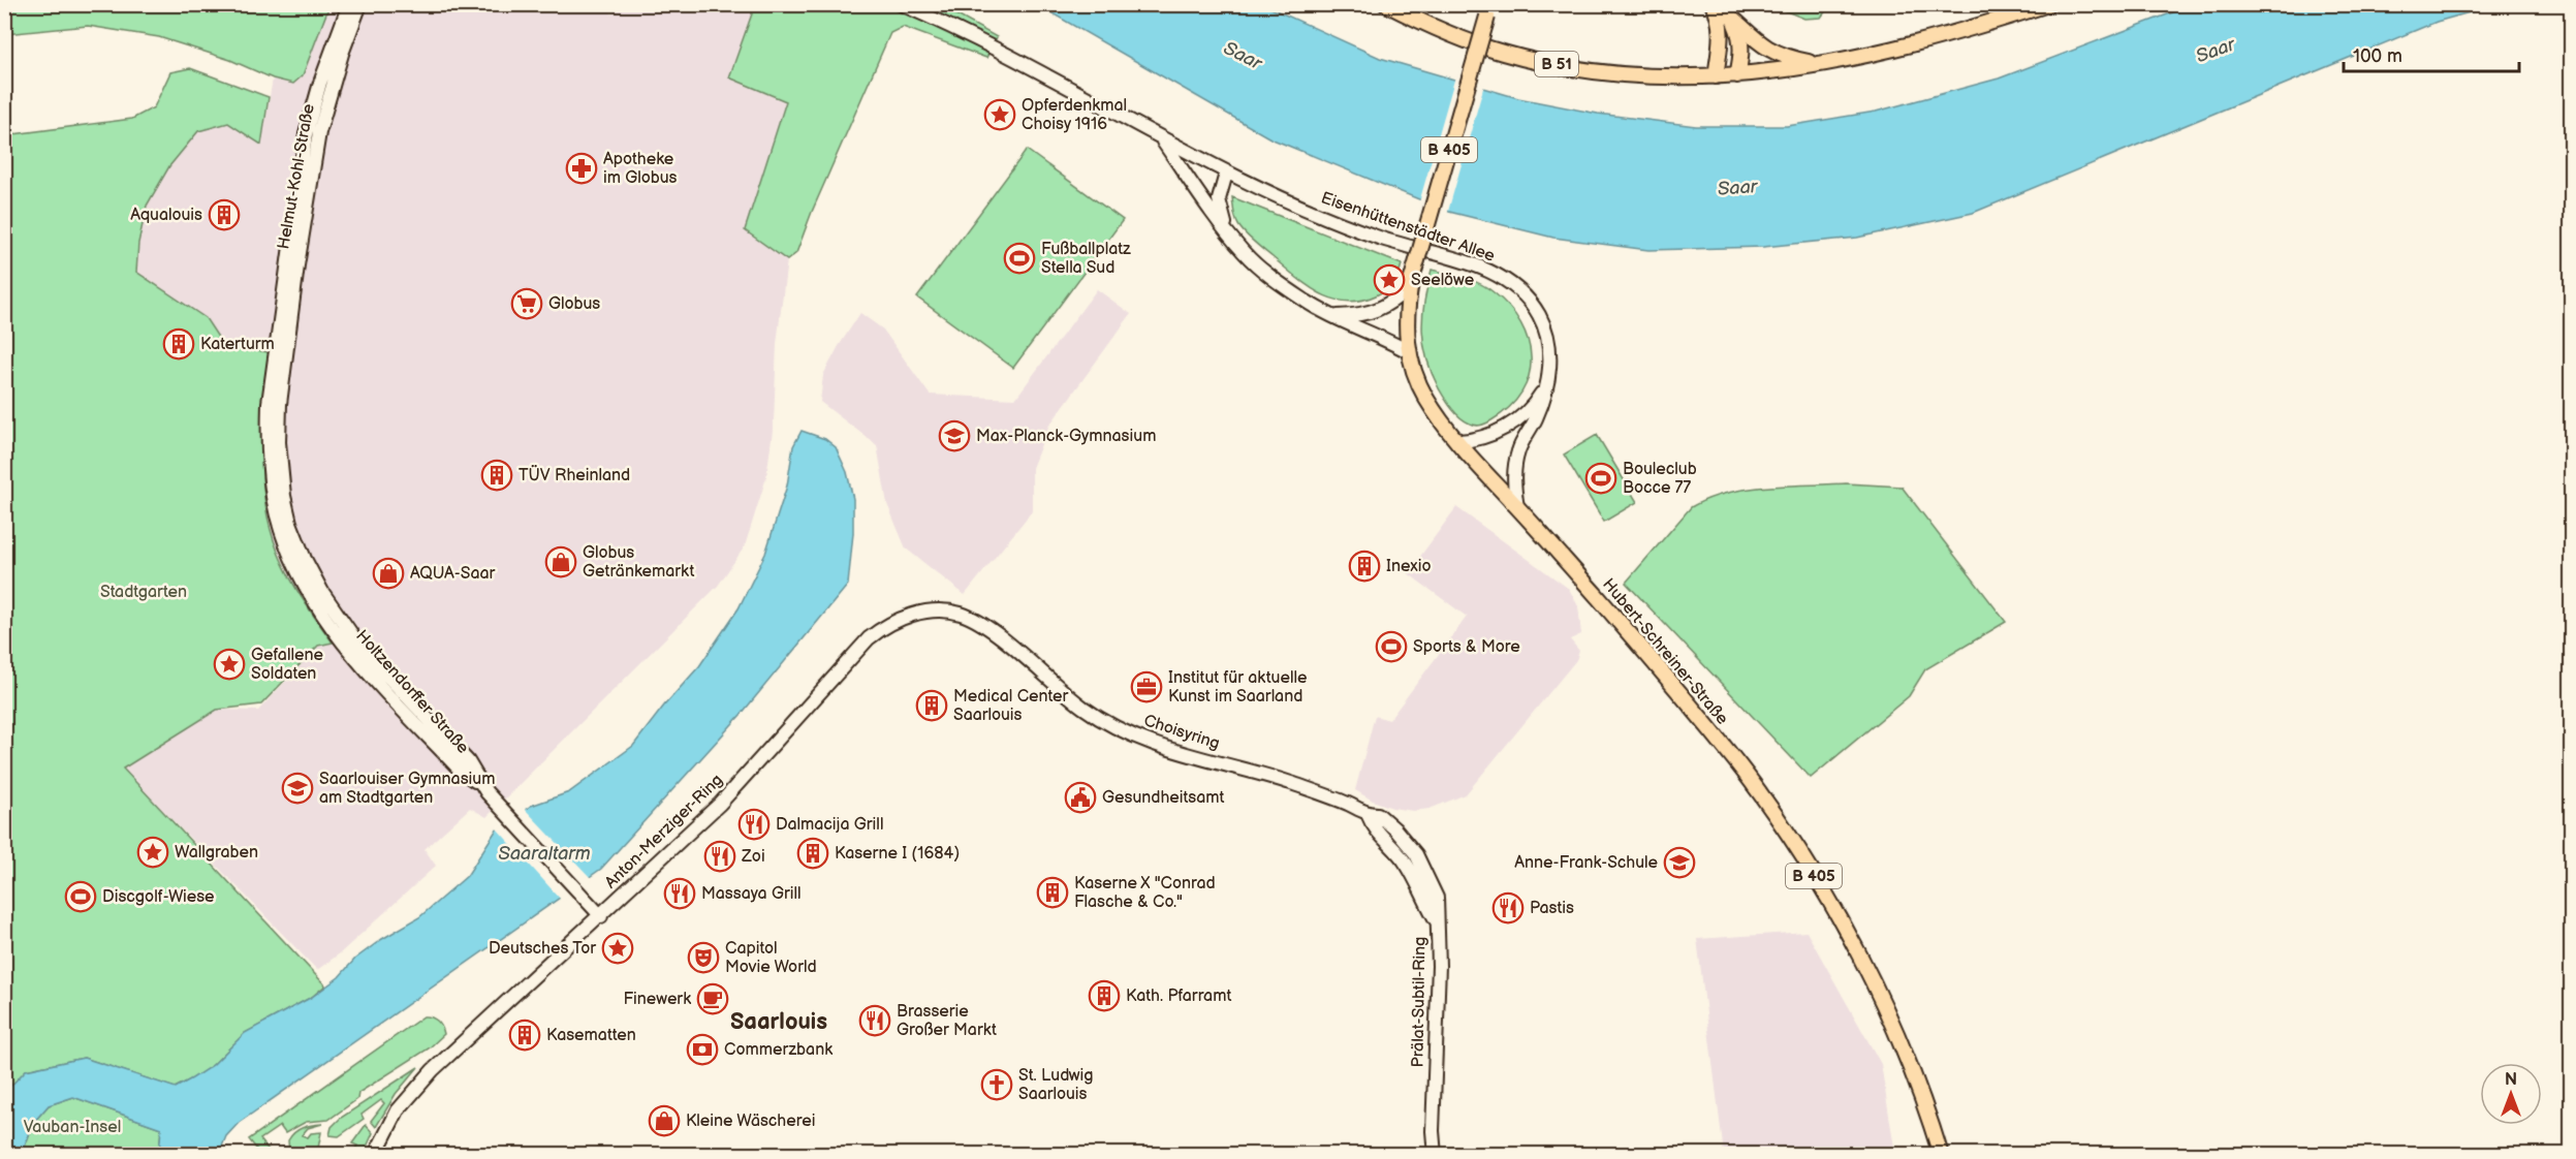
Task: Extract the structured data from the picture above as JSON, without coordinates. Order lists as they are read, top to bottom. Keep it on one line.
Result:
{"streets":{"main road":["B 51","B 405","Hubert-Schreiner-Straße"],"street":["Helmut-Kohl-Straße","Eisenhüttenstädter Allee","Holtzendorffer Straße","Choisyring","Anton-Merziger-Ring","Prälat-Subtil-Ring"]},"crossings":[["B 405","Hubert-Schreiner-Straße"],["Helmut-Kohl-Straße","Holtzendorffer Straße"],["Eisenhüttenstädter Allee","Hubert-Schreiner-Straße"],["Holtzendorffer Straße","Anton-Merziger-Ring"],["Choisyring","Anton-Merziger-Ring"],["Choisyring","Prälat-Subtil-Ring"]],"districts":["Saarlouis"],"water":["Saar","Saaraltarm"],"parks":["Stadtgarten","Vauban-Insel"],"places":{"place":["Opferdenkmal Choisy 1916","Seelöwe","Gefallene Soldaten","Wallgraben","Deutsches Tor"],"pharmacy":["Apotheke im Globus"],"building":["Aqualouis","Katerturm","TÜV Rheinland","Inexio","Medical Center Saarlouis","Kaserne I (1684)","Kaserne X \"Conrad Flasche & Co.\"","Kath. Pfarramt","Kasematten"],"sports":["Fußballplatz Stella Sud","Bouleclub Bocce 77","Sports & More","Discgolf-Wiese"],"supermarket":["Globus"],"school or university":["Max-Planck-Gymnasium","Saarlouiser Gymnasium am Stadtgarten","Anne-Frank-Schule"],"shop":["Globus Getränkemarkt","AQUA-Saar","Kleine Wäscherei"],"office":["Institut für aktuelle Kunst im Saarland"],"public building":["Gesundheitsamt"],"restaurant":["Dalmacija Grill","Zoi","Massaya Grill","Pastis","Brasserie Großer Markt"],"theatre":["Capitol Movie World"],"cafe":["Finewerk"],"bank":["Commerzbank"],"church":["St. Ludwig Saarlouis"]},"scale_bar":"100 m","north":"top"}
